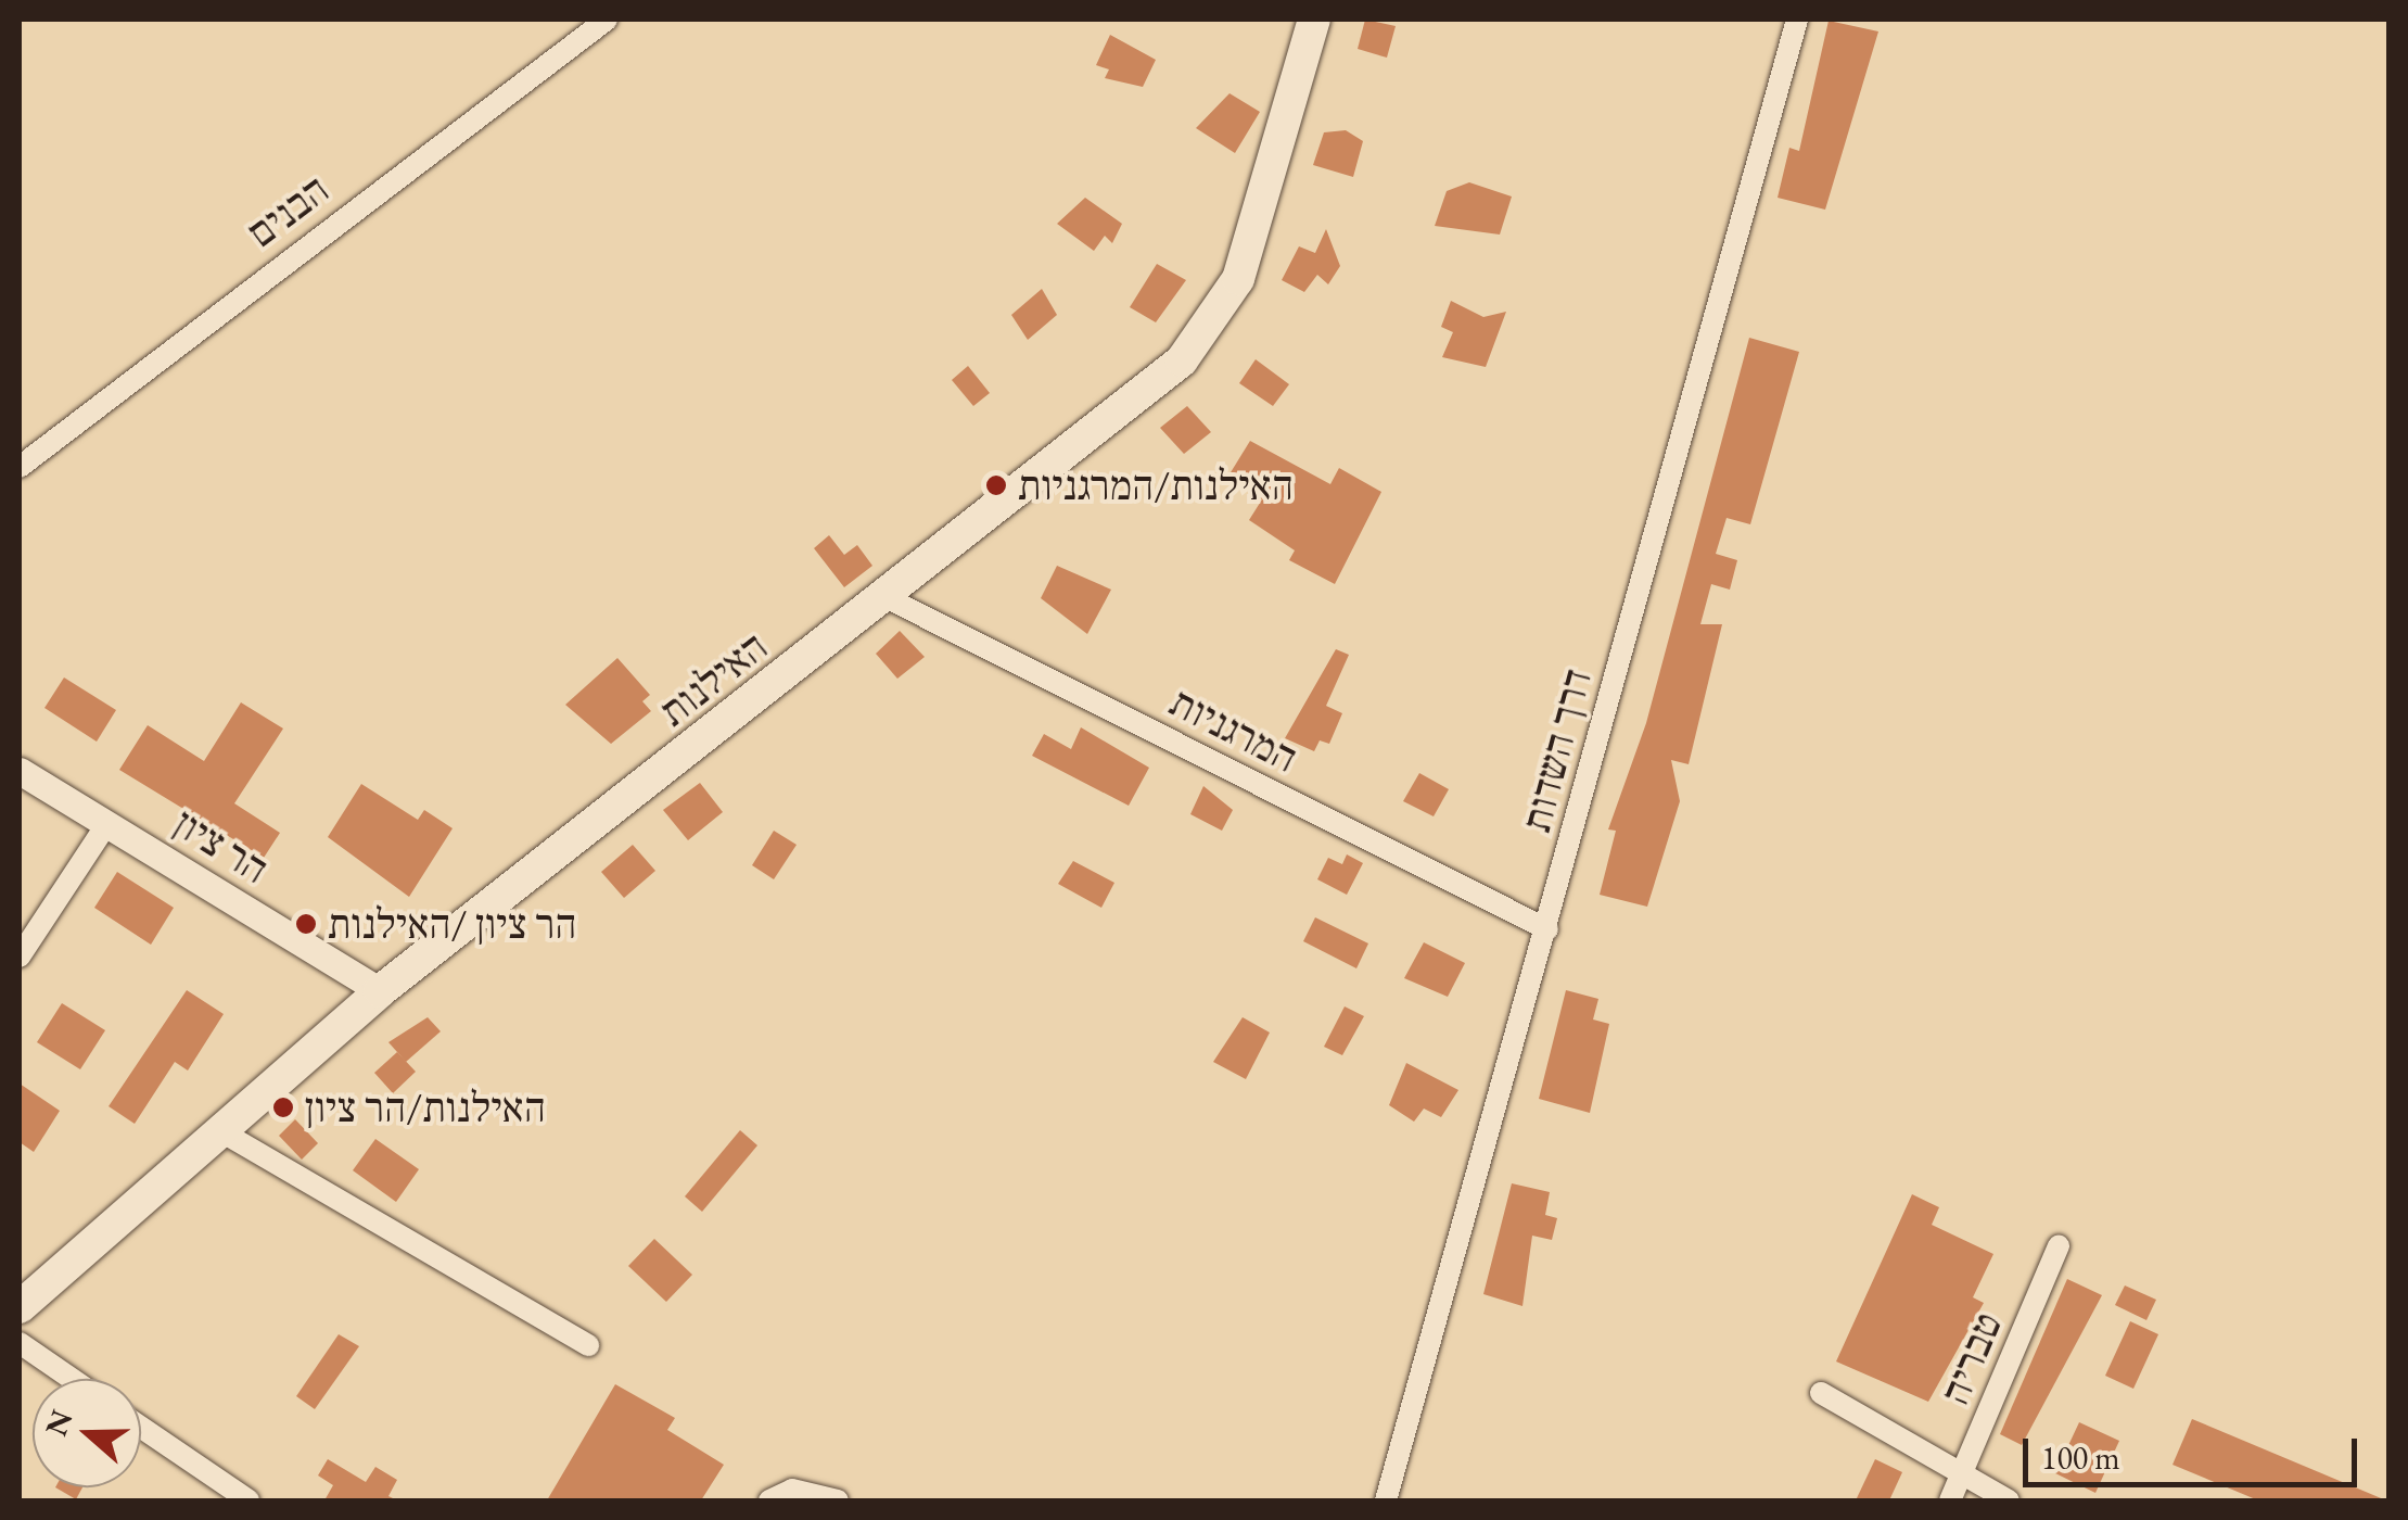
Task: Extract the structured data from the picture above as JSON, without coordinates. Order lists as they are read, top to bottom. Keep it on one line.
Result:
{"streets":{"main road":["האילנות"],"street":["הבנים","המרגניות","דרך השדות","הר ציון","טבריה"]},"crossings":[["האילנות","המרגניות"],["האילנות","הר ציון"],["המרגניות","דרך השדות"]],"places":["האילנות/המרגניות","הר ציון /האילנות","האילנות/הר ציון"],"scale_bar":"100 m","north":"left"}
